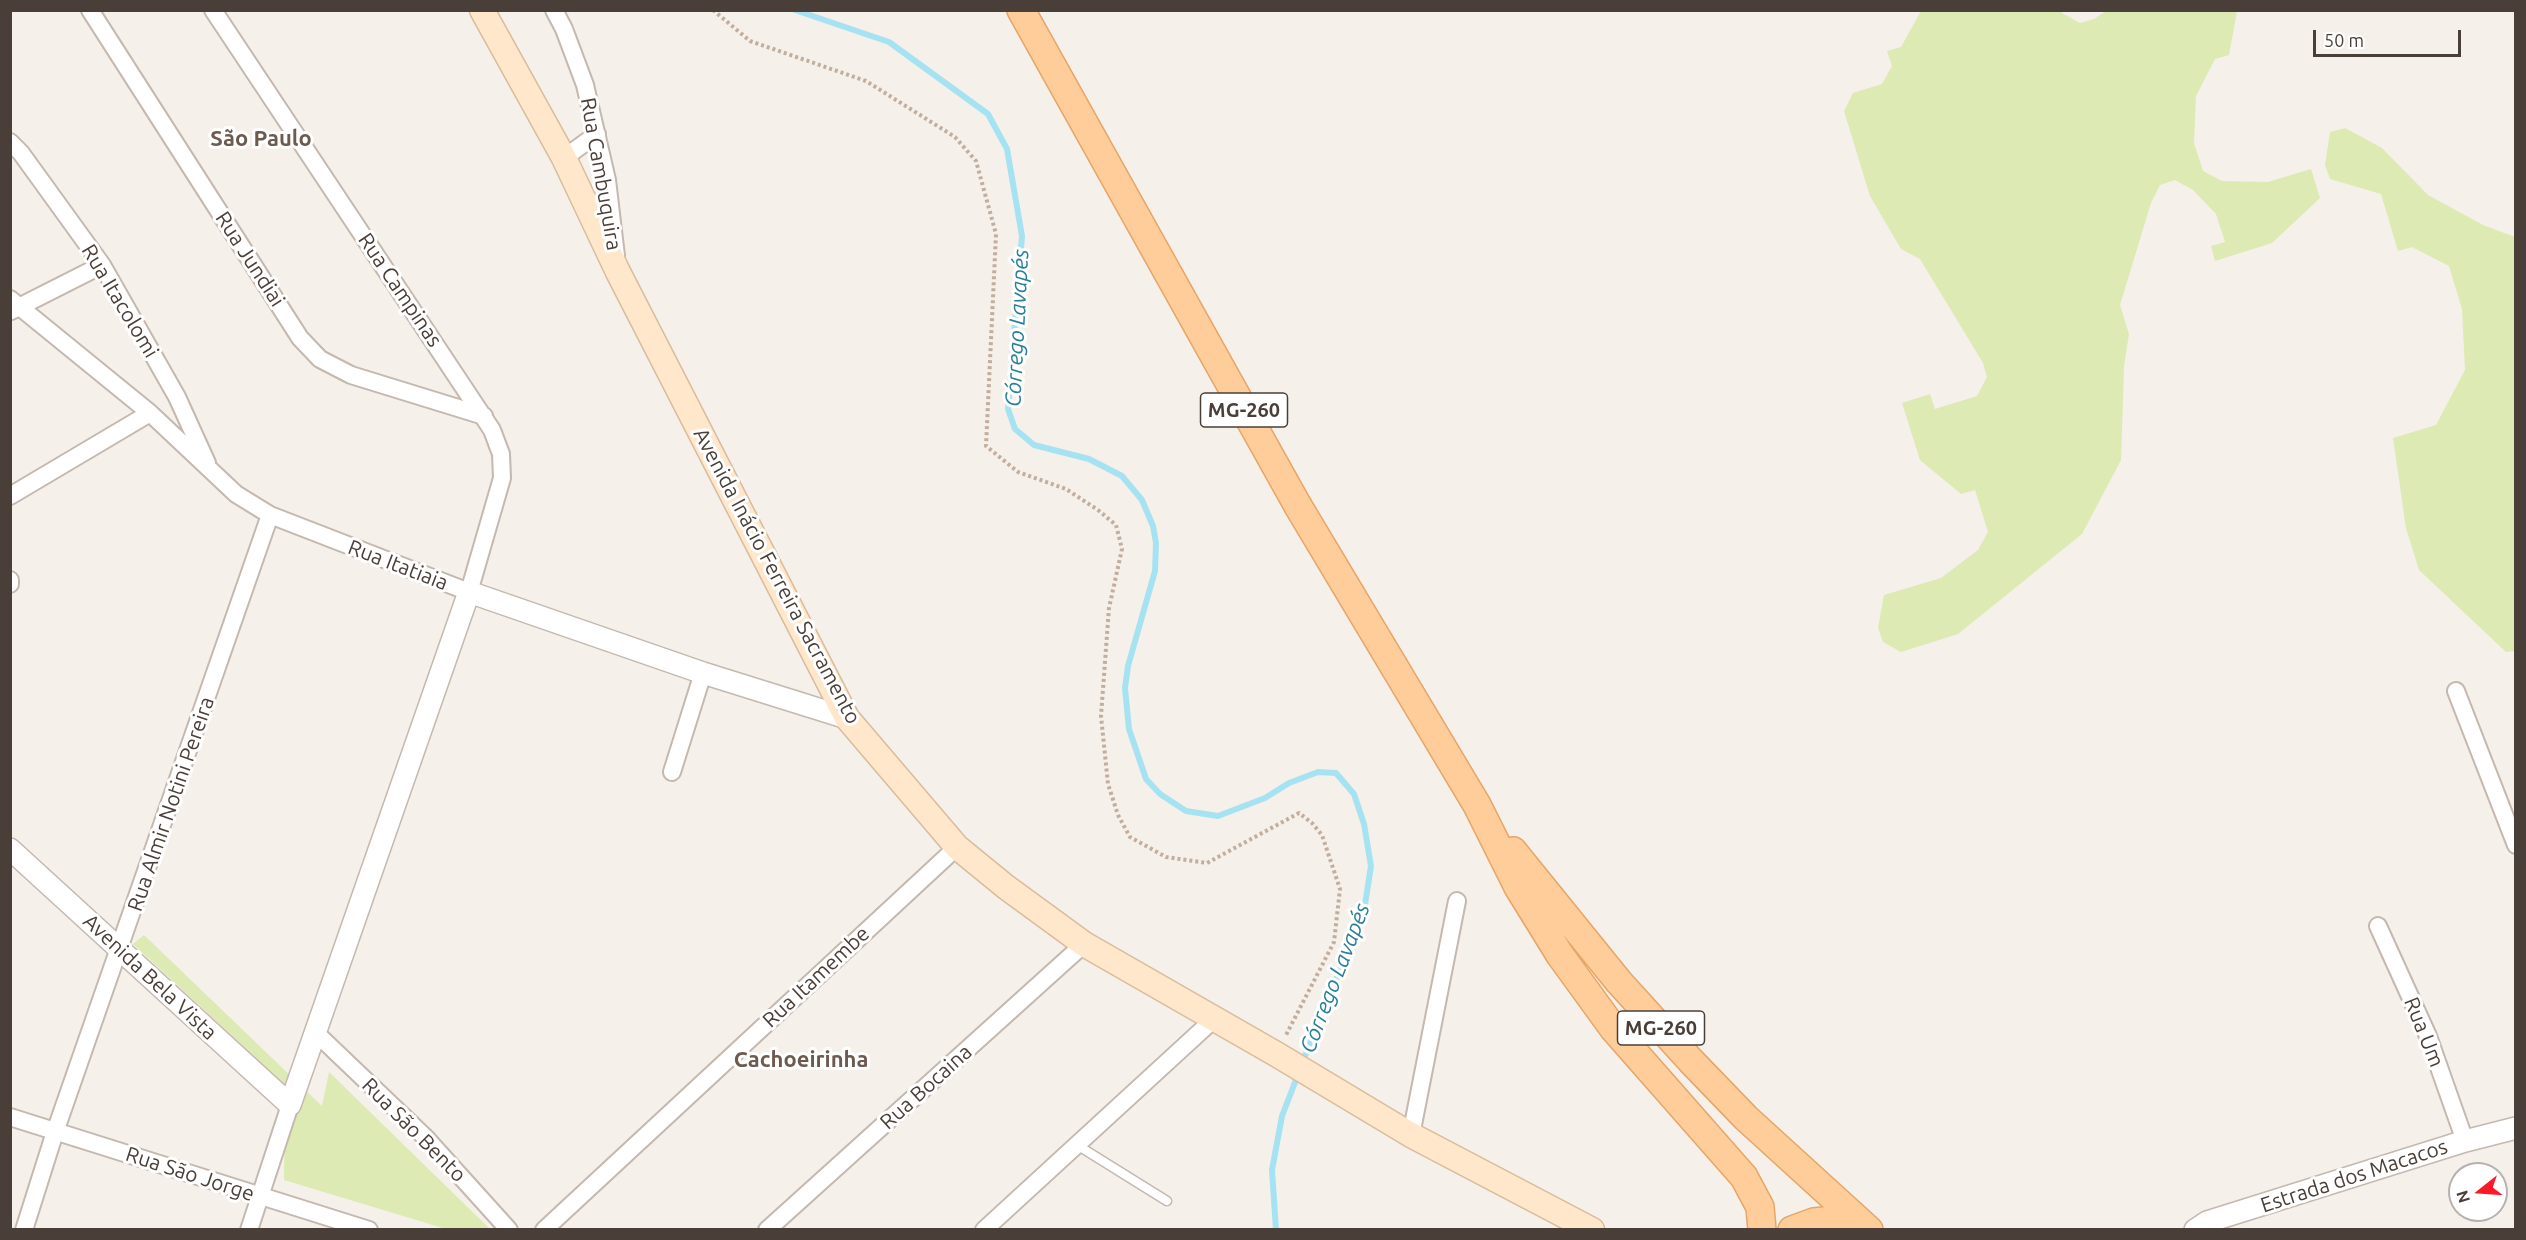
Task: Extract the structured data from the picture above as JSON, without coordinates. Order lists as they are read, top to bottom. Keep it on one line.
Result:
{"streets":{"main road":["MG-260","Avenida Inácio Ferreira Sacramento"],"street":["Rua Cambuquira","Rua Jundiai","Rua Campinas","Rua Itacolomi","Rua Itatiaia","Rua Almir Notini Pereira","Avenida Bela Vista","Rua Itamembe","Rua Um","Rua Bocaina","Rua São Bento","Rua São Jorge","Estrada dos Macacos"]},"crossings":[["Rua Cambuquira","Avenida Inácio Ferreira Sacramento"],["Rua Jundiai","Rua Campinas"],["Rua Campinas","Rua Itatiaia"],["Rua Itacolomi","Rua Itatiaia"],["Rua Itatiaia","Avenida Inácio Ferreira Sacramento"],["Rua Itatiaia","Rua Almir Notini Pereira"],["Avenida Inácio Ferreira Sacramento","Rua Itamembe"],["Avenida Inácio Ferreira Sacramento","Rua Bocaina"],["Rua Almir Notini Pereira","Avenida Bela Vista"],["Rua Almir Notini Pereira","Rua São Jorge"],["Rua Um","Estrada dos Macacos"]],"districts":["São Paulo","Cachoeirinha"],"water":["Córrego Lavapés"],"scale_bar":"50 m","north":"left"}
